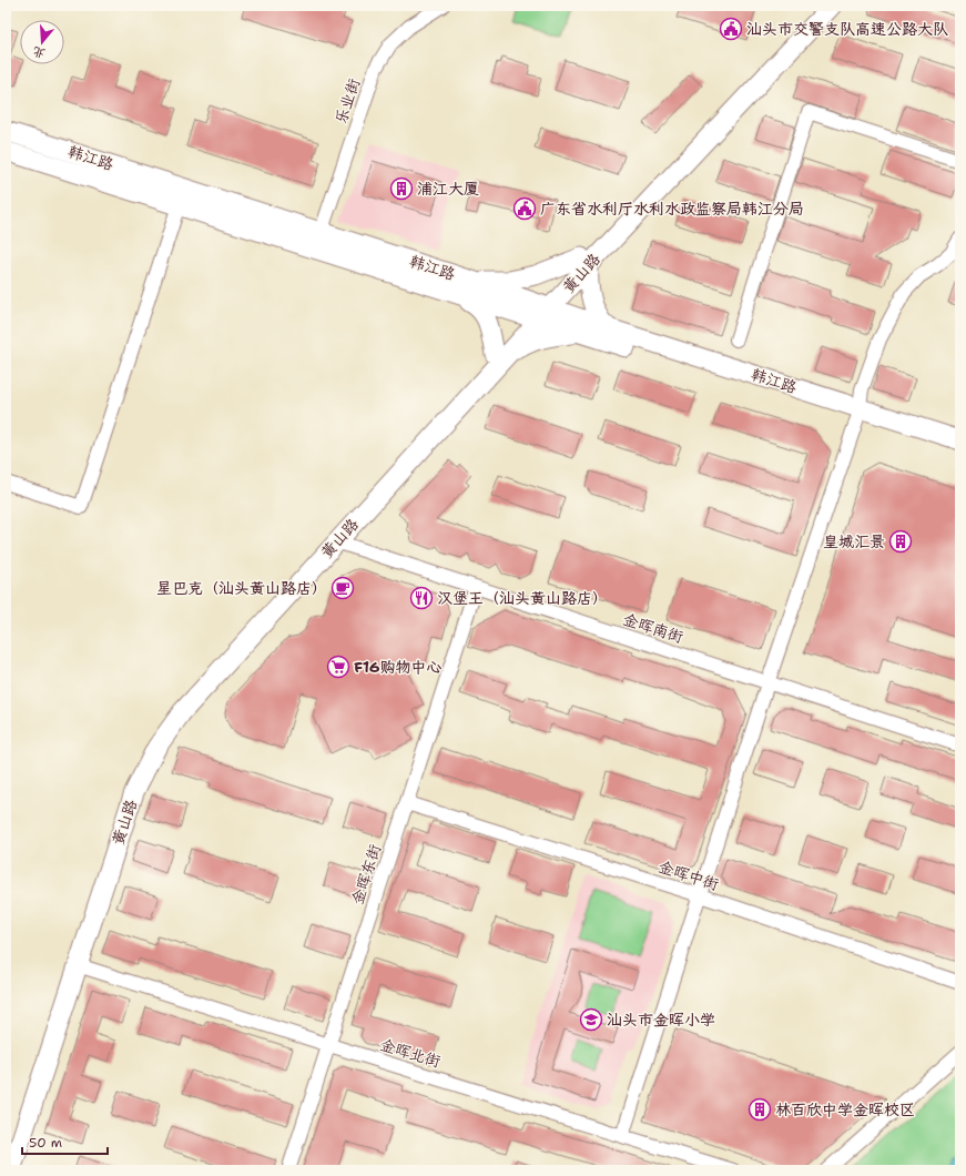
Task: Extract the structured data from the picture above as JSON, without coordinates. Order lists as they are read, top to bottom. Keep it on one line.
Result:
{"streets":{"street":["乐业街","韩江路","黄山路","金晖南街","金晖东街","金晖中街","金晖北街"]},"crossings":[["乐业街","韩江路"],["韩江路","黄山路"],["黄山路","金晖南街"],["黄山路","金晖北街"],["金晖南街","金晖东街"],["金晖东街","金晖中街"],["金晖东街","金晖北街"]],"places":{"public building":["汕头市交警支队高速公路大队","广东省水利厅水利水政监察局韩江分局"],"building":["浦江大厦","皇城汇景","林百欣中学金晖校区"],"cafe":["星巴克（汕头黄山路店）"],"restaurant":["汉堡王（汕头黄山路店）"],"supermarket":["F16购物中心"],"school or university":["汕头市金晖小学"]},"scale_bar":"50 m","north":"bottom"}
